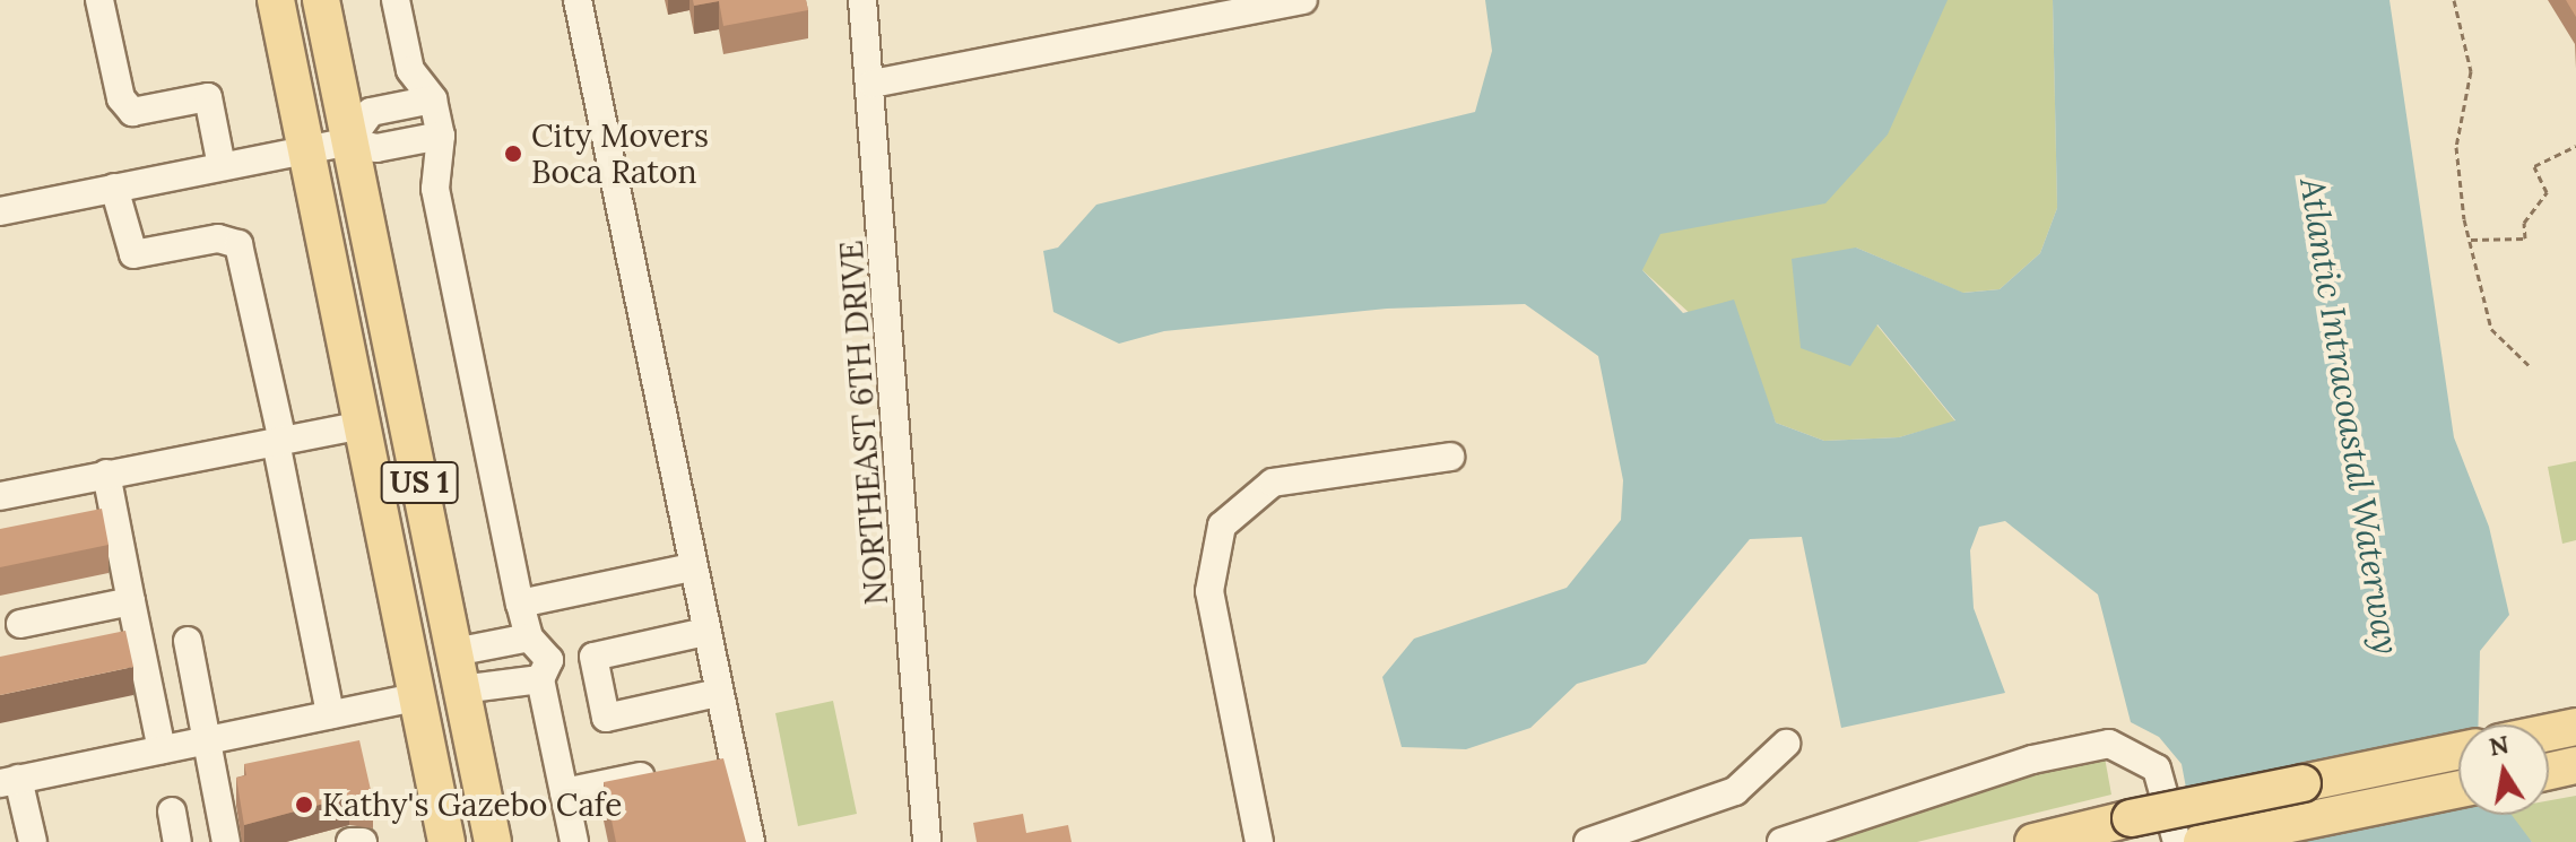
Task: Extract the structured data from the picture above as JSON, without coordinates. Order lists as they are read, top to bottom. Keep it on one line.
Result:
{"streets":{"main road":["US 1"],"street":["NORTHEAST 6TH DRIVE"]},"water":["Atlantic Intracoastal Waterway"],"places":["City Movers Boca Raton","Kathy's Gazebo Cafe"],"north":"top"}
